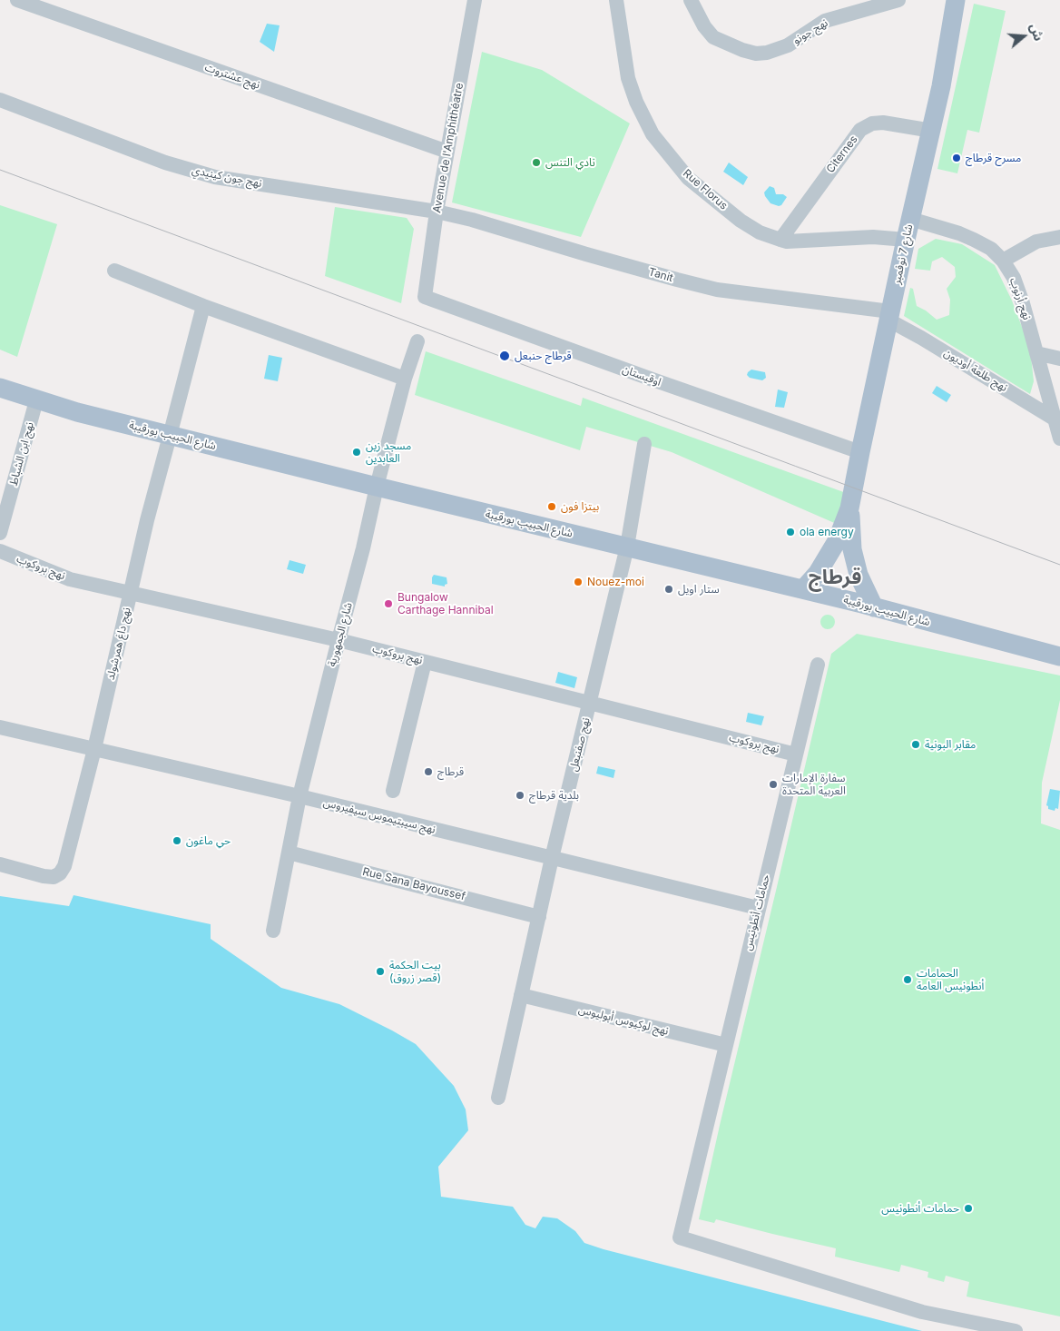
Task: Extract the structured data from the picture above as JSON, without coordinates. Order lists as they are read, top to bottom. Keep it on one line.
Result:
{"streets":{"main road":["شارع 7 نوفمبر","شارع الحبيب بورقيبة"],"street":["نهج جونو","نهج عشتروت","Avenue de l'Amphithéatre","Citernes","نهج جون كينيدي","Rue Florus","Tanit","نهج أرنوب","نهج طلعة أوديون","اوقيستان","نهج ابن الشباط","نهج بروكوب","شارع الجمهورية","نهج داغ همرشولد","نهج صفنبعل","نهج سيبتيموس سيفيروس","Rue Sana Bayoussef","حمامات أنطونيس","نهج لوكيوس أبوليوس"]},"crossings":[["نهج عشتروت","Avenue de l'Amphithéatre"],["Avenue de l'Amphithéatre","نهج جون كينيدي"],["Avenue de l'Amphithéatre","Tanit"],["Avenue de l'Amphithéatre","اوقيستان"],["Citernes","Rue Florus"],["Citernes","شارع 7 نوفمبر"],["نهج جون كينيدي","Tanit"],["Rue Florus","شارع 7 نوفمبر"],["شارع 7 نوفمبر","Tanit"],["شارع 7 نوفمبر","نهج أرنوب"],["شارع 7 نوفمبر","نهج طلعة أوديون"],["شارع 7 نوفمبر","اوقيستان"],["شارع 7 نوفمبر","شارع الحبيب بورقيبة"],["Tanit","نهج طلعة أوديون"],["نهج أرنوب","نهج طلعة أوديون"],["شارع الحبيب بورقيبة","نهج ابن الشباط"],["شارع الحبيب بورقيبة","شارع الجمهورية"],["شارع الحبيب بورقيبة","نهج داغ همرشولد"],["شارع الحبيب بورقيبة","نهج صفنبعل"],["نهج بروكوب","شارع الجمهورية"],["نهج بروكوب","نهج داغ همرشولد"],["نهج بروكوب","نهج صفنبعل"],["نهج بروكوب","حمامات أنطونيس"],["شارع الجمهورية","نهج سيبتيموس سيفيروس"],["شارع الجمهورية","Rue Sana Bayoussef"],["نهج داغ همرشولد","نهج سيبتيموس سيفيروس"],["نهج صفنبعل","نهج سيبتيموس سيفيروس"],["نهج صفنبعل","Rue Sana Bayoussef"],["نهج صفنبعل","نهج لوكيوس أبوليوس"],["نهج سيبتيموس سيفيروس","حمامات أنطونيس"],["حمامات أنطونيس","نهج لوكيوس أبوليوس"]],"districts":["قرطاج"],"places":["مسرح قرطاج","نادي التنس","قرطاج حنبعل","مسجد زين العابدين","بيتزا فون","ola energy","Nouez-moi","ستار اويل","Bungalow Carthage Hannibal","مقابر البونية","قرطاج","سفارة الإمارات العربية المتحدة","بلدية قرطاج","حي ماغون","بيت الحكمة (قصر زروق)","الحمامات أنطونيس العامة","حمامات أنطونيس"],"north":"right"}
